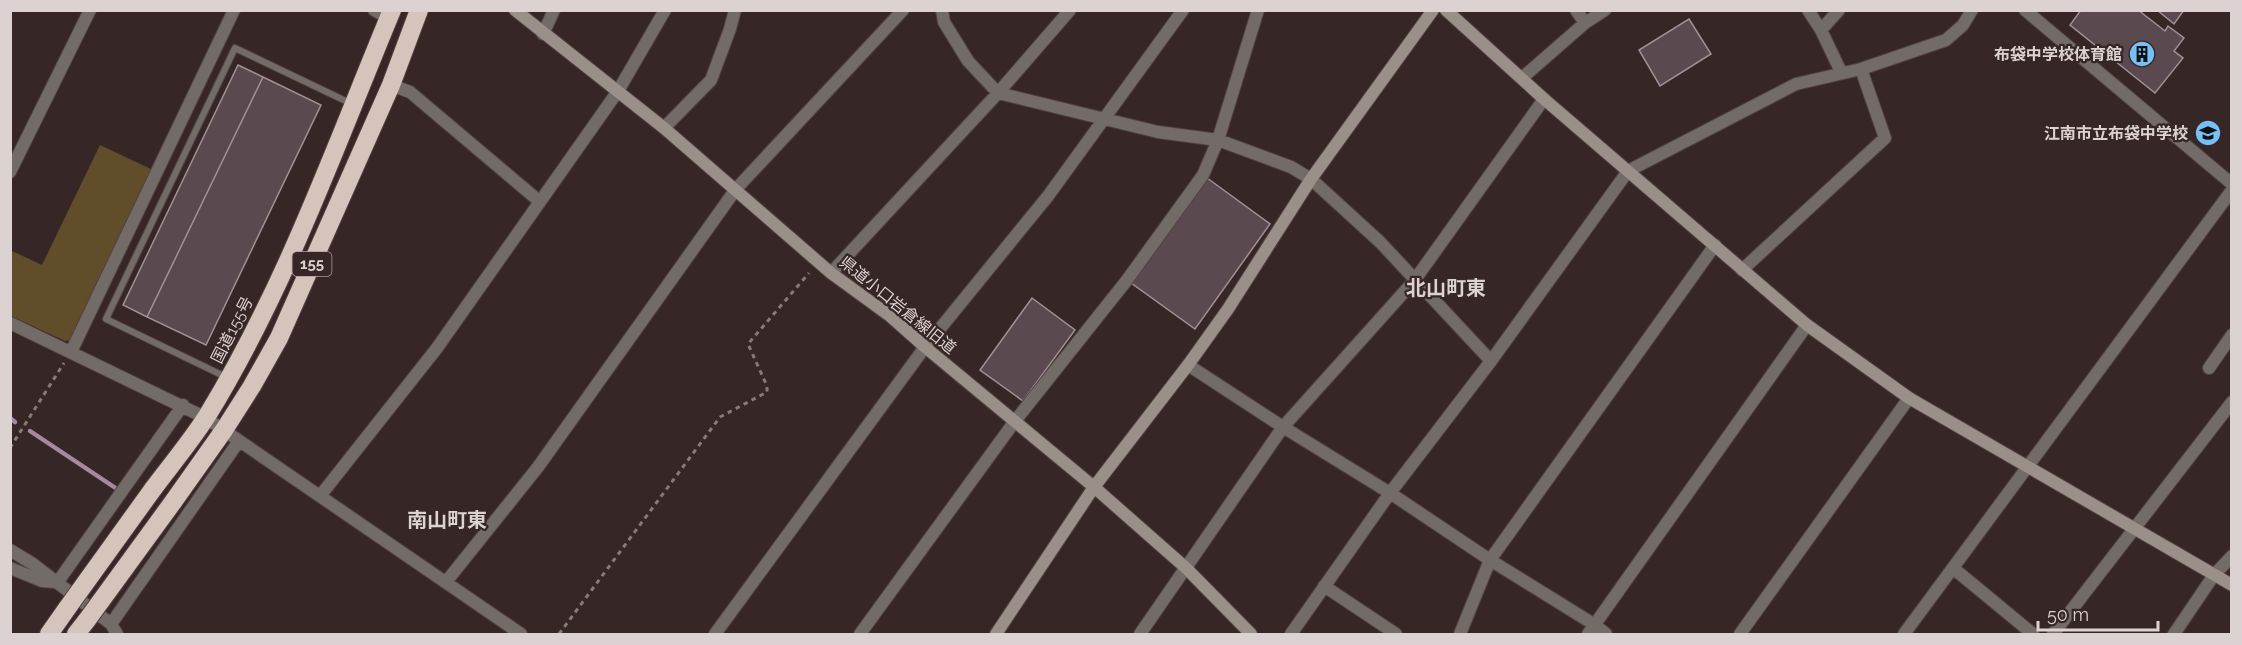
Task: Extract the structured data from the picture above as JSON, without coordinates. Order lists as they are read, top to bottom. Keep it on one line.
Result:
{"streets":{"highway":["155","国道155号"],"street":["県道小口岩倉線旧道"]},"districts":["北山町東","南山町東"],"places":{"building":["布袋中学校体育館"],"school or university":["江南市立布袋中学校"]},"scale_bar":"50 m"}
